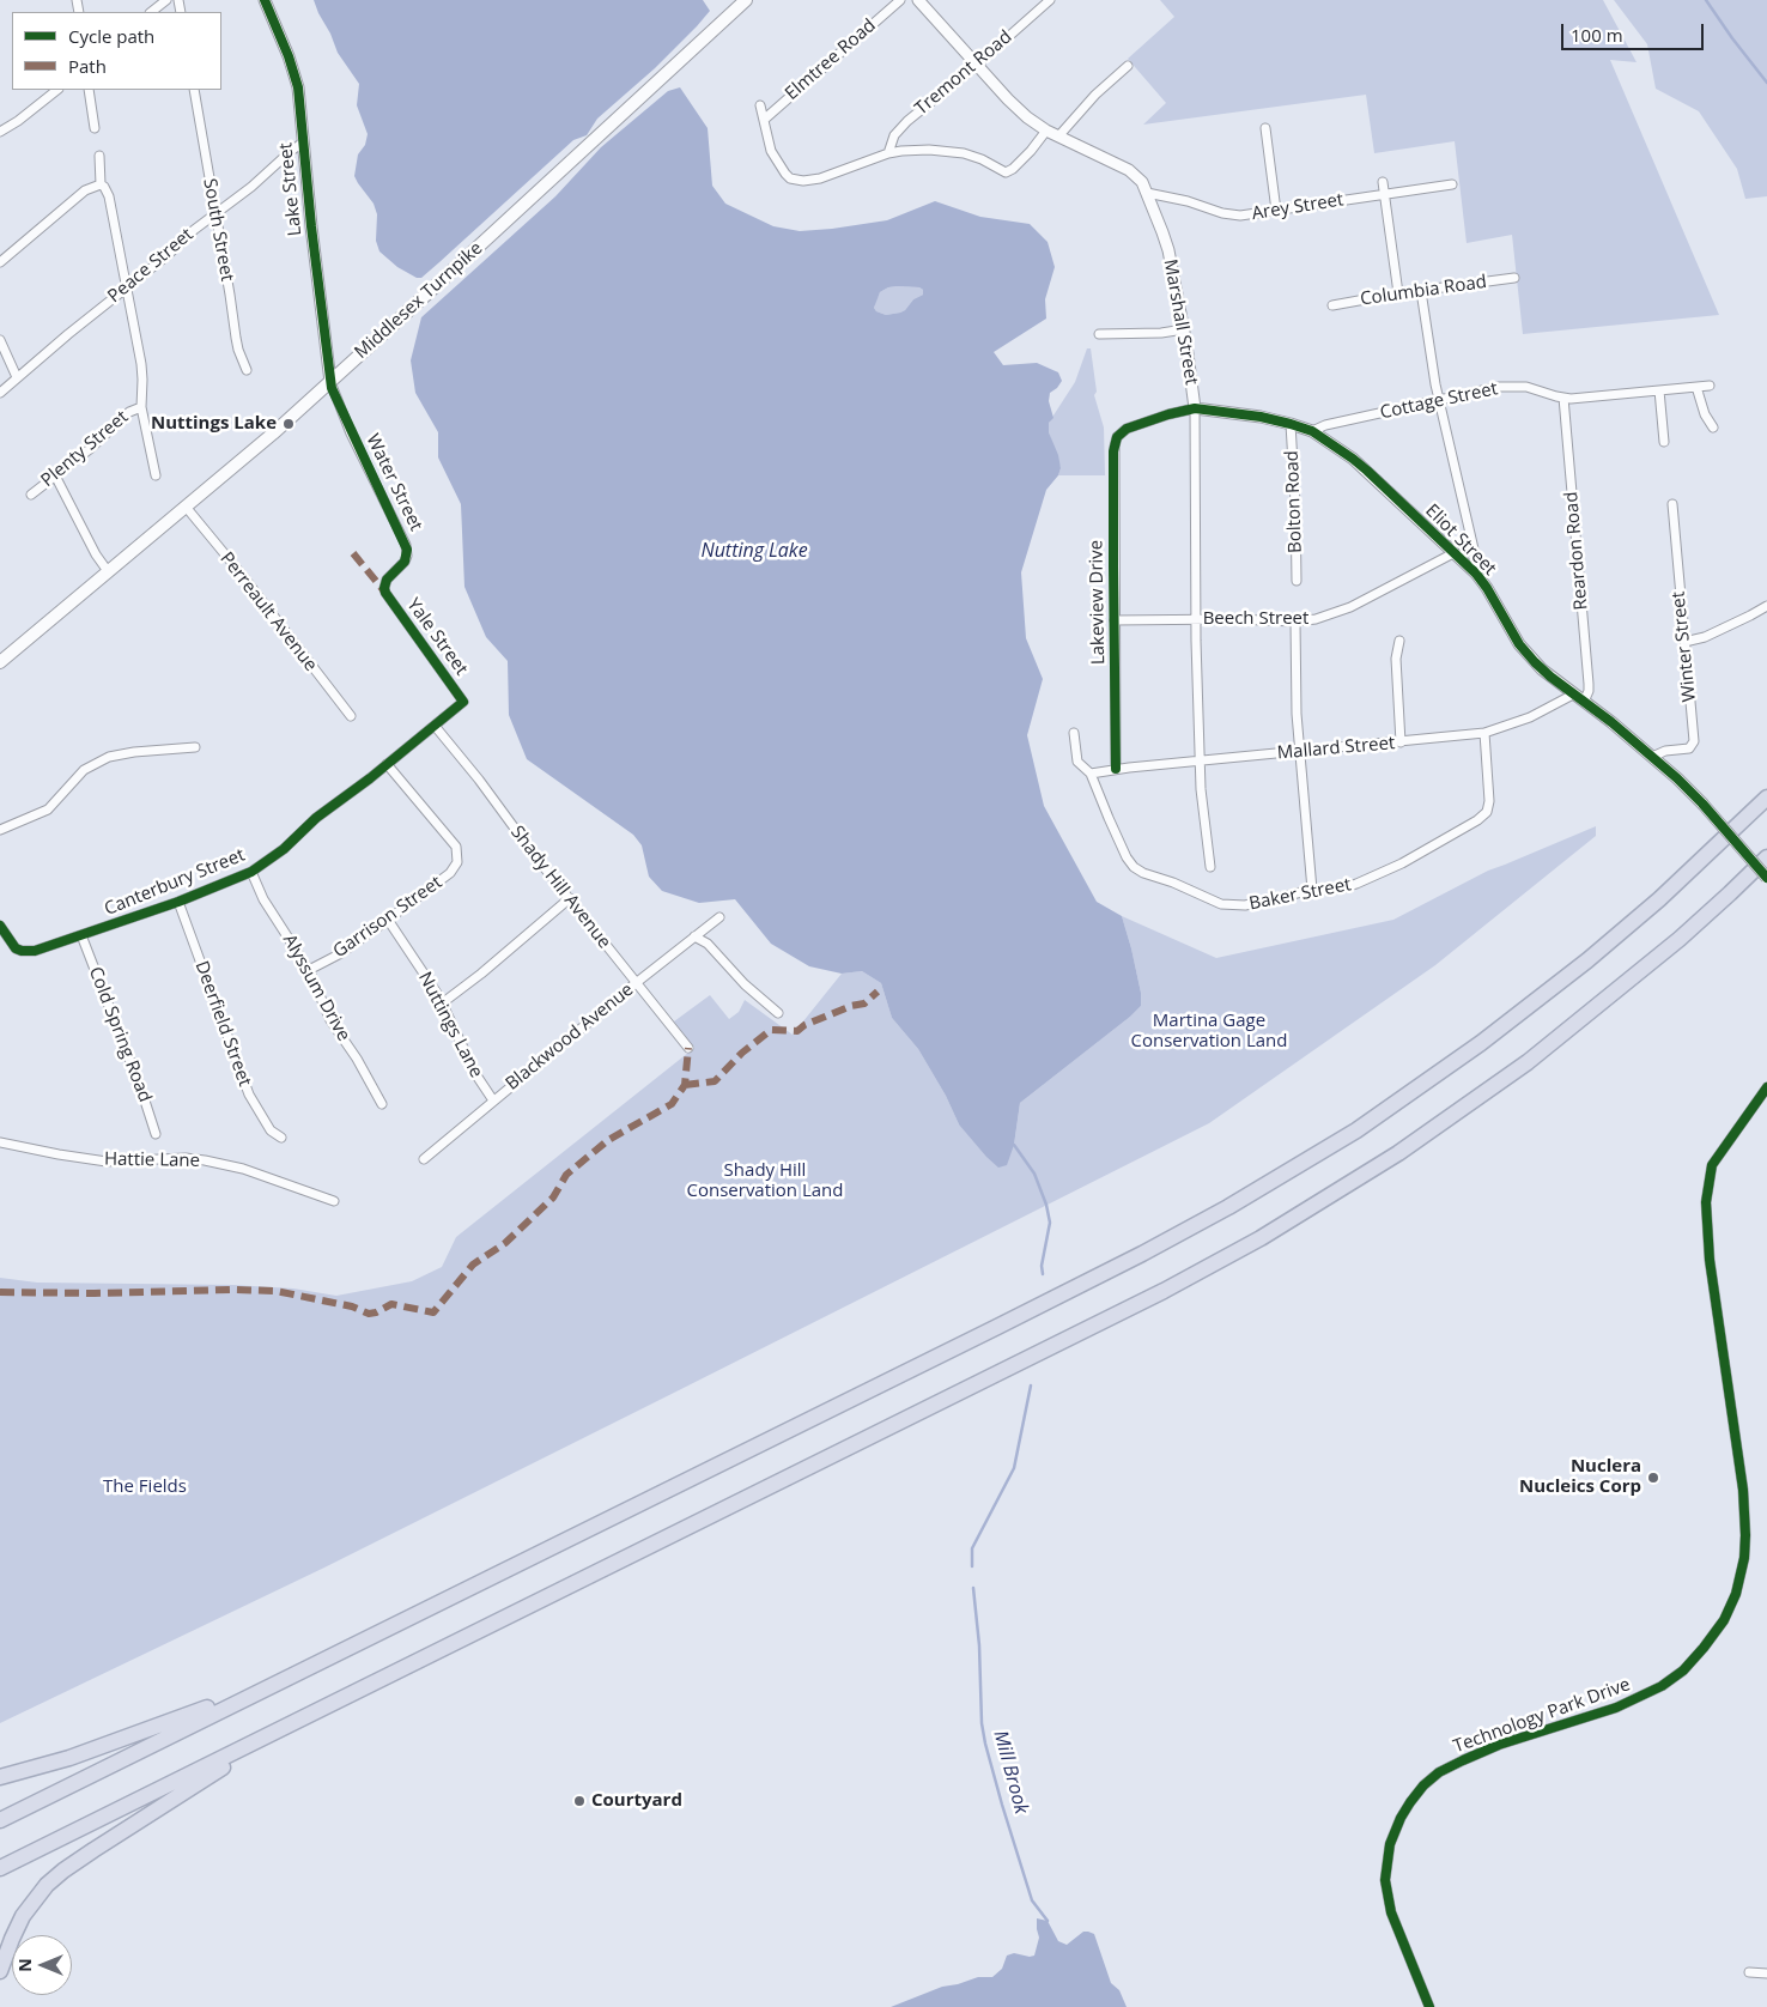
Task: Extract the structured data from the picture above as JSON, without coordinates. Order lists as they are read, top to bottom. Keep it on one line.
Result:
{"streets":{"main road":["Middlesex Turnpike"],"street":["Elmtree Road","Tremont Road","Lake Street","Arey Street","South Street","Peace Street","Columbia Road","Marshall Street","Cottage Street","Plenty Street","Water Street","Bolton Road","Eliot Street","Reardon Road","Lakeview Drive","Perreault Avenue","Beech Street","Yale Street","Winter Street","Mallard Street","Canterbury Street","Shady Hill Avenue","Baker Street","Garrison Street","Alyssum Drive","Deerfield Street","Nuttings Lane","Cold Spring Road","Blackwood Avenue","Hattie Lane","Technology Park Drive"]},"crossings":[["Tremont Road","Marshall Street"],["Lake Street","Peace Street"],["Lake Street","Middlesex Turnpike"],["Lake Street","Water Street"],["Arey Street","Marshall Street"],["South Street","Peace Street"],["Middlesex Turnpike","Water Street"],["Middlesex Turnpike","Perreault Avenue"],["Marshall Street","Eliot Street"],["Marshall Street","Beech Street"],["Marshall Street","Mallard Street"],["Cottage Street","Eliot Street"],["Cottage Street","Reardon Road"],["Water Street","Yale Street"],["Bolton Road","Eliot Street"],["Eliot Street","Reardon Road"],["Eliot Street","Lakeview Drive"],["Eliot Street","Beech Street"],["Eliot Street","Winter Street"],["Eliot Street","Mallard Street"],["Lakeview Drive","Beech Street"],["Lakeview Drive","Mallard Street"],["Yale Street","Canterbury Street"],["Mallard Street","Baker Street"],["Canterbury Street","Shady Hill Avenue"],["Canterbury Street","Garrison Street"],["Canterbury Street","Alyssum Drive"],["Canterbury Street","Deerfield Street"],["Canterbury Street","Cold Spring Road"],["Shady Hill Avenue","Blackwood Avenue"],["Garrison Street","Alyssum Drive"],["Garrison Street","Nuttings Lane"],["Nuttings Lane","Blackwood Avenue"]],"water":["Nutting Lake","Mill Brook"],"parks":["Martina Gage Conservation Land","Shady Hill Conservation Land","The Fields"],"places":["Nuttings Lake","Nuclera Nucleics Corp","Courtyard"],"legend":["Cycle path","Path"],"scale_bar":"100 m","north":"left"}
